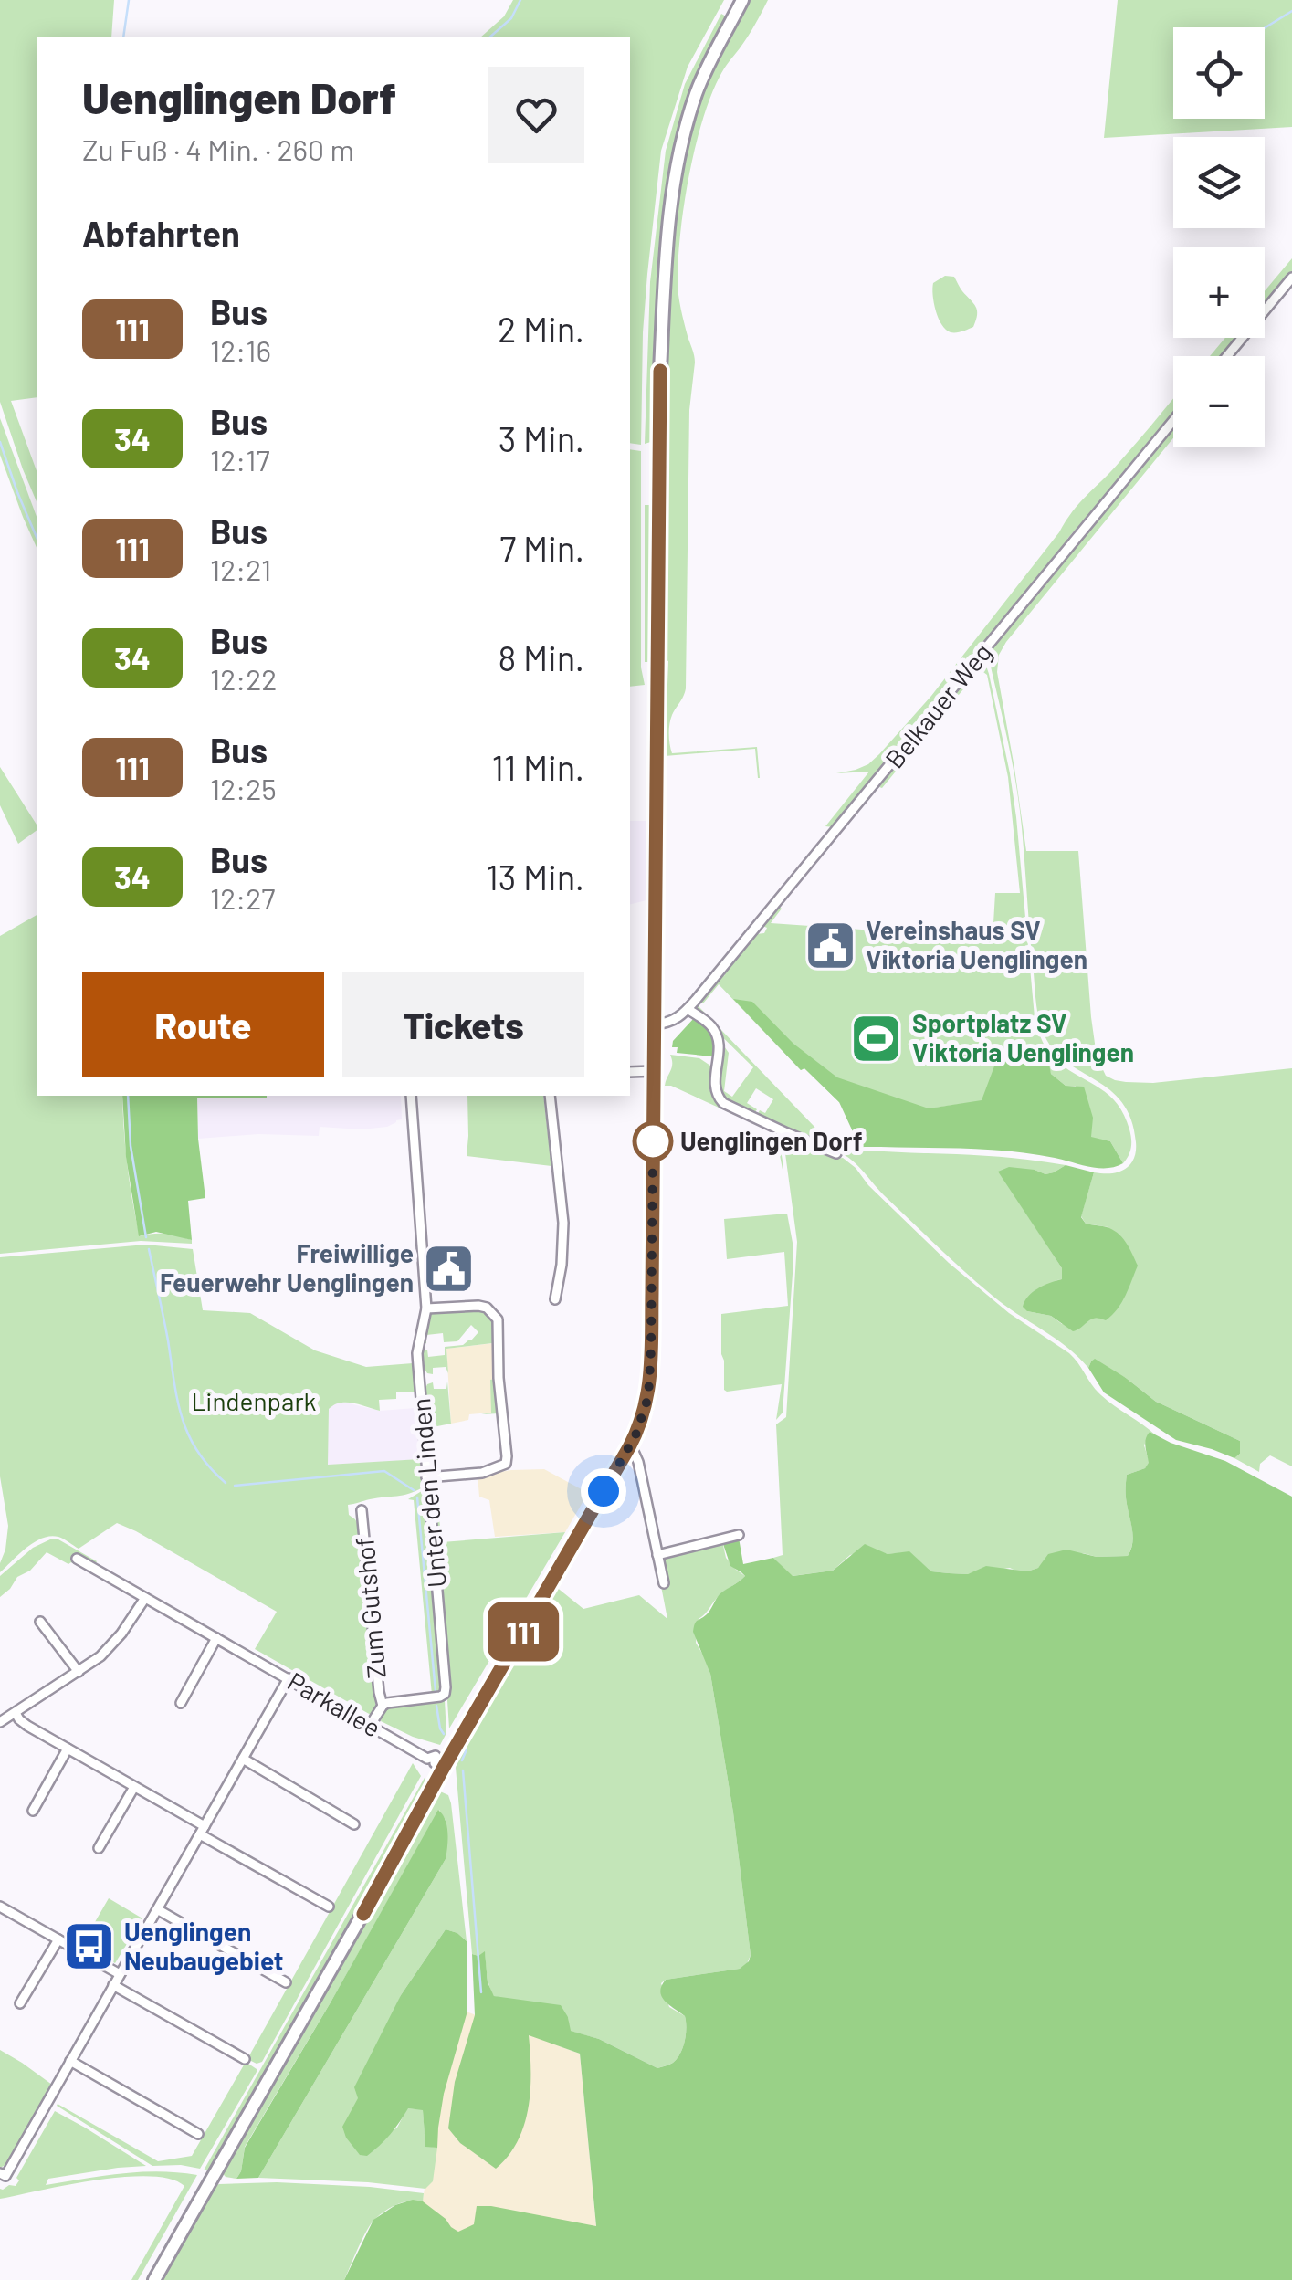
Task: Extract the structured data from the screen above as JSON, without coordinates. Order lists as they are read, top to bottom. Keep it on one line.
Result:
{"streets":{"street":["Belkauer Weg","Unter den Linden","Zum Gutshof","Parkallee"]},"crossings":[["Unter den Linden","Zum Gutshof"],["Zum Gutshof","Parkallee"]],"parks":["Lindenpark"],"places":{"public building":["Vereinshaus SV Viktoria Uenglingen","Freiwillige Feuerwehr Uenglingen"],"sports":["Sportplatz SV Viktoria Uenglingen"],"other":["Uenglingen Dorf"],"bus stop":["Uenglingen Neubaugebiet"]},"lines":["bus line 111"],"page":{"on_map":"111","map_buttons":["+","−"],"heading":[["Uenglingen Dorf","Zu Fuß · 4 Min. · 260 m"],"Abfahrten"],"list":[{"mark":"111","name":"Bus","note":"12:16","value":"2 Min."},{"mark":"34","name":"Bus","note":"12:17","value":"3 Min."},{"mark":"111","name":"Bus","note":"12:21","value":"7 Min."},{"mark":"34","name":"Bus","note":"12:22","value":"8 Min."},{"mark":"111","name":"Bus","note":"12:25","value":"11 Min."},{"mark":"34","name":"Bus","note":"12:27","value":"13 Min."}],"buttons":["Route","Tickets"]}}
